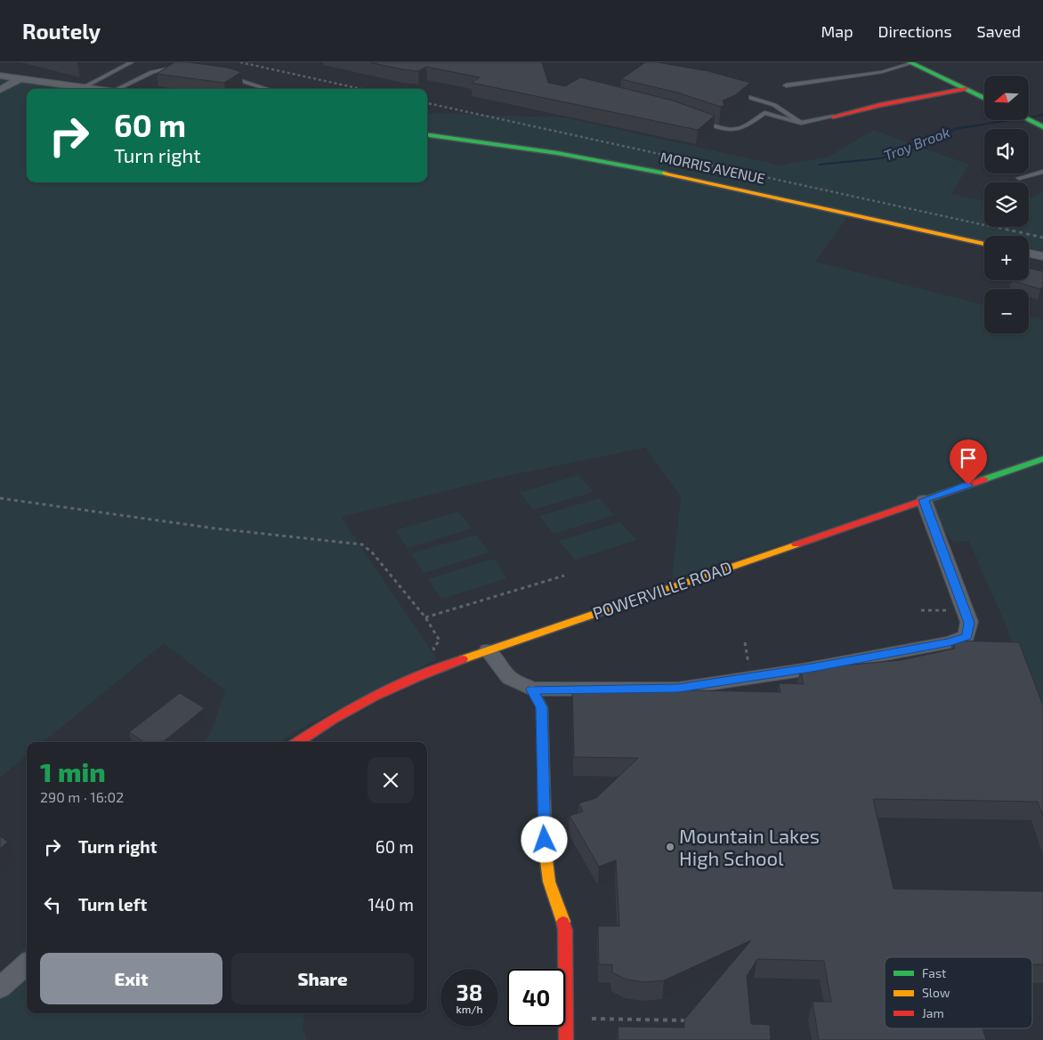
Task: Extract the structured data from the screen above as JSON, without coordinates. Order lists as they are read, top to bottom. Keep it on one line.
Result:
{"streets":{"street":["MORRIS AVENUE","POWERVILLE ROAD"]},"water":["Troy Brook"],"places":["Mountain Lakes High School"],"legend":["Fast","Slow","Jam"],"north":"left","page":{"header":"Routely","nav":["Map","Directions","Saved"],"map_buttons":["+","−"],"turn":["60 m","Turn right"],"heading":["1 min","290 m · 16:02"],"list":[{"name":"Turn right","value":"60 m"},{"name":"Turn left","value":"140 m"}],"buttons":["Exit","Share"],"speed":"38 km/h","limit":"40"}}
